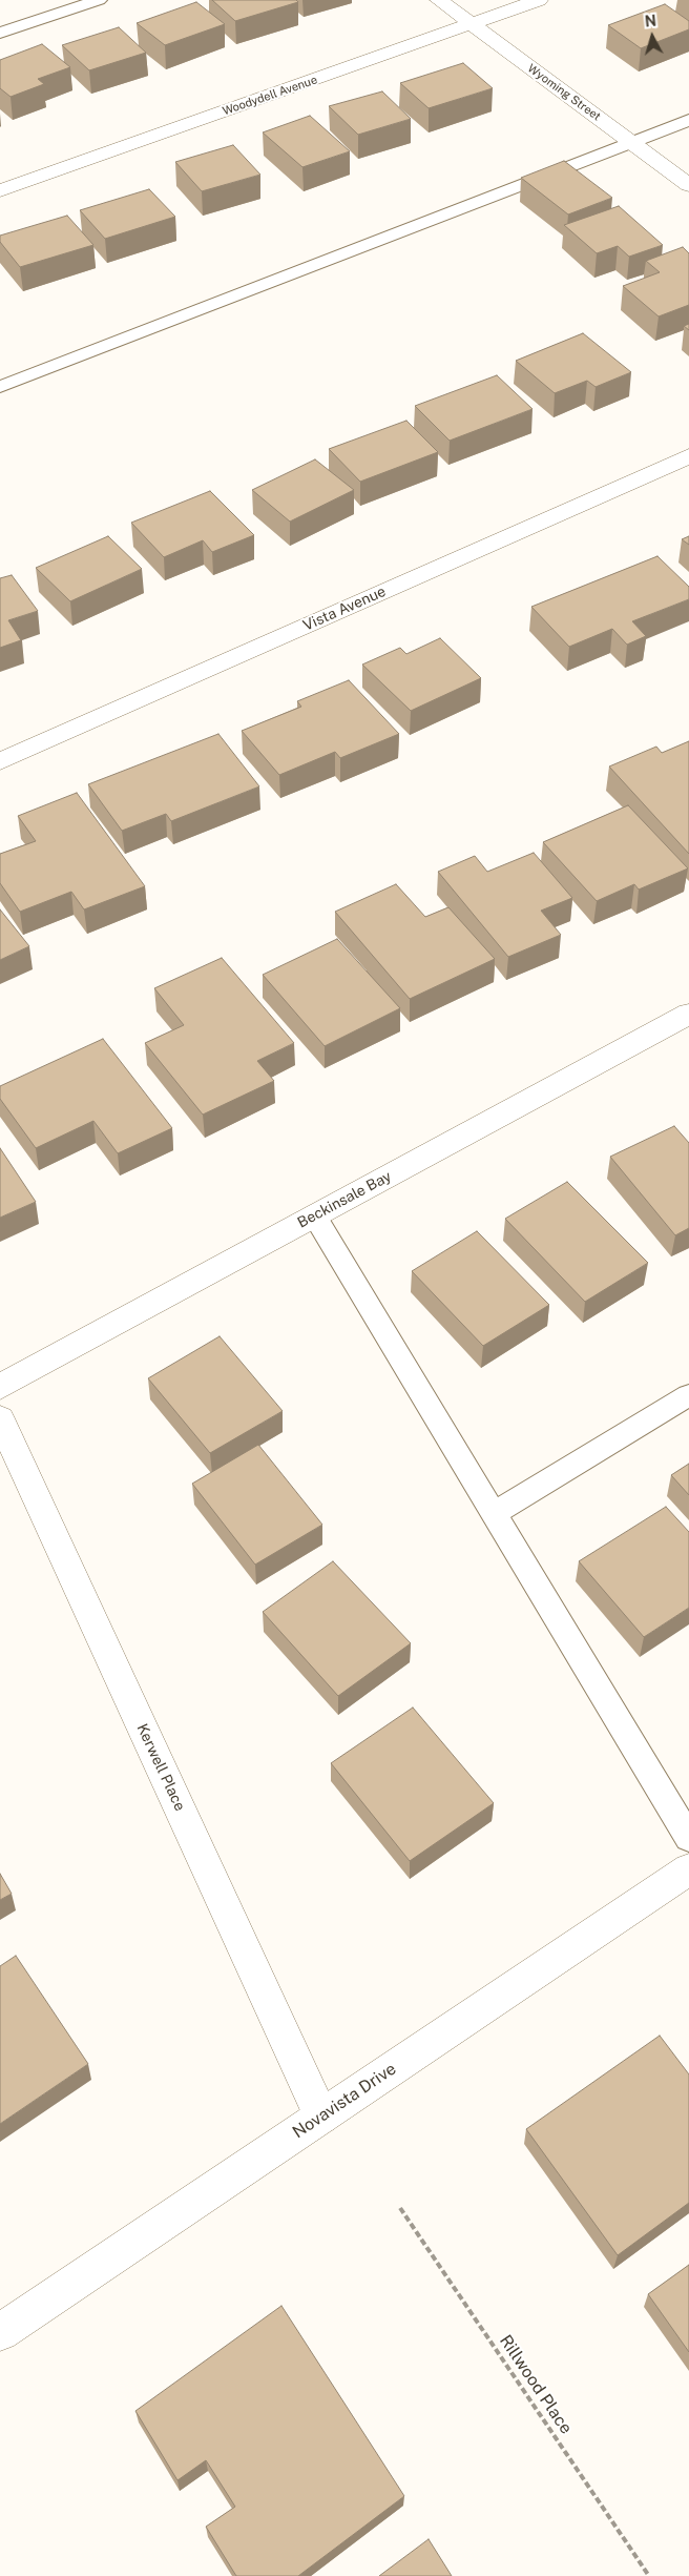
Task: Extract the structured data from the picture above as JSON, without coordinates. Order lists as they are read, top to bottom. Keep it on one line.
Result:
{"streets":{"street":["Wyoming Street","Woodydell Avenue","Vista Avenue","Beckinsale Bay","Kerwell Place","Novavista Drive"],"path":["Rillwood Place"]},"crossings":[["Wyoming Street","Woodydell Avenue"],["Kerwell Place","Novavista Drive"]],"north":"top"}
